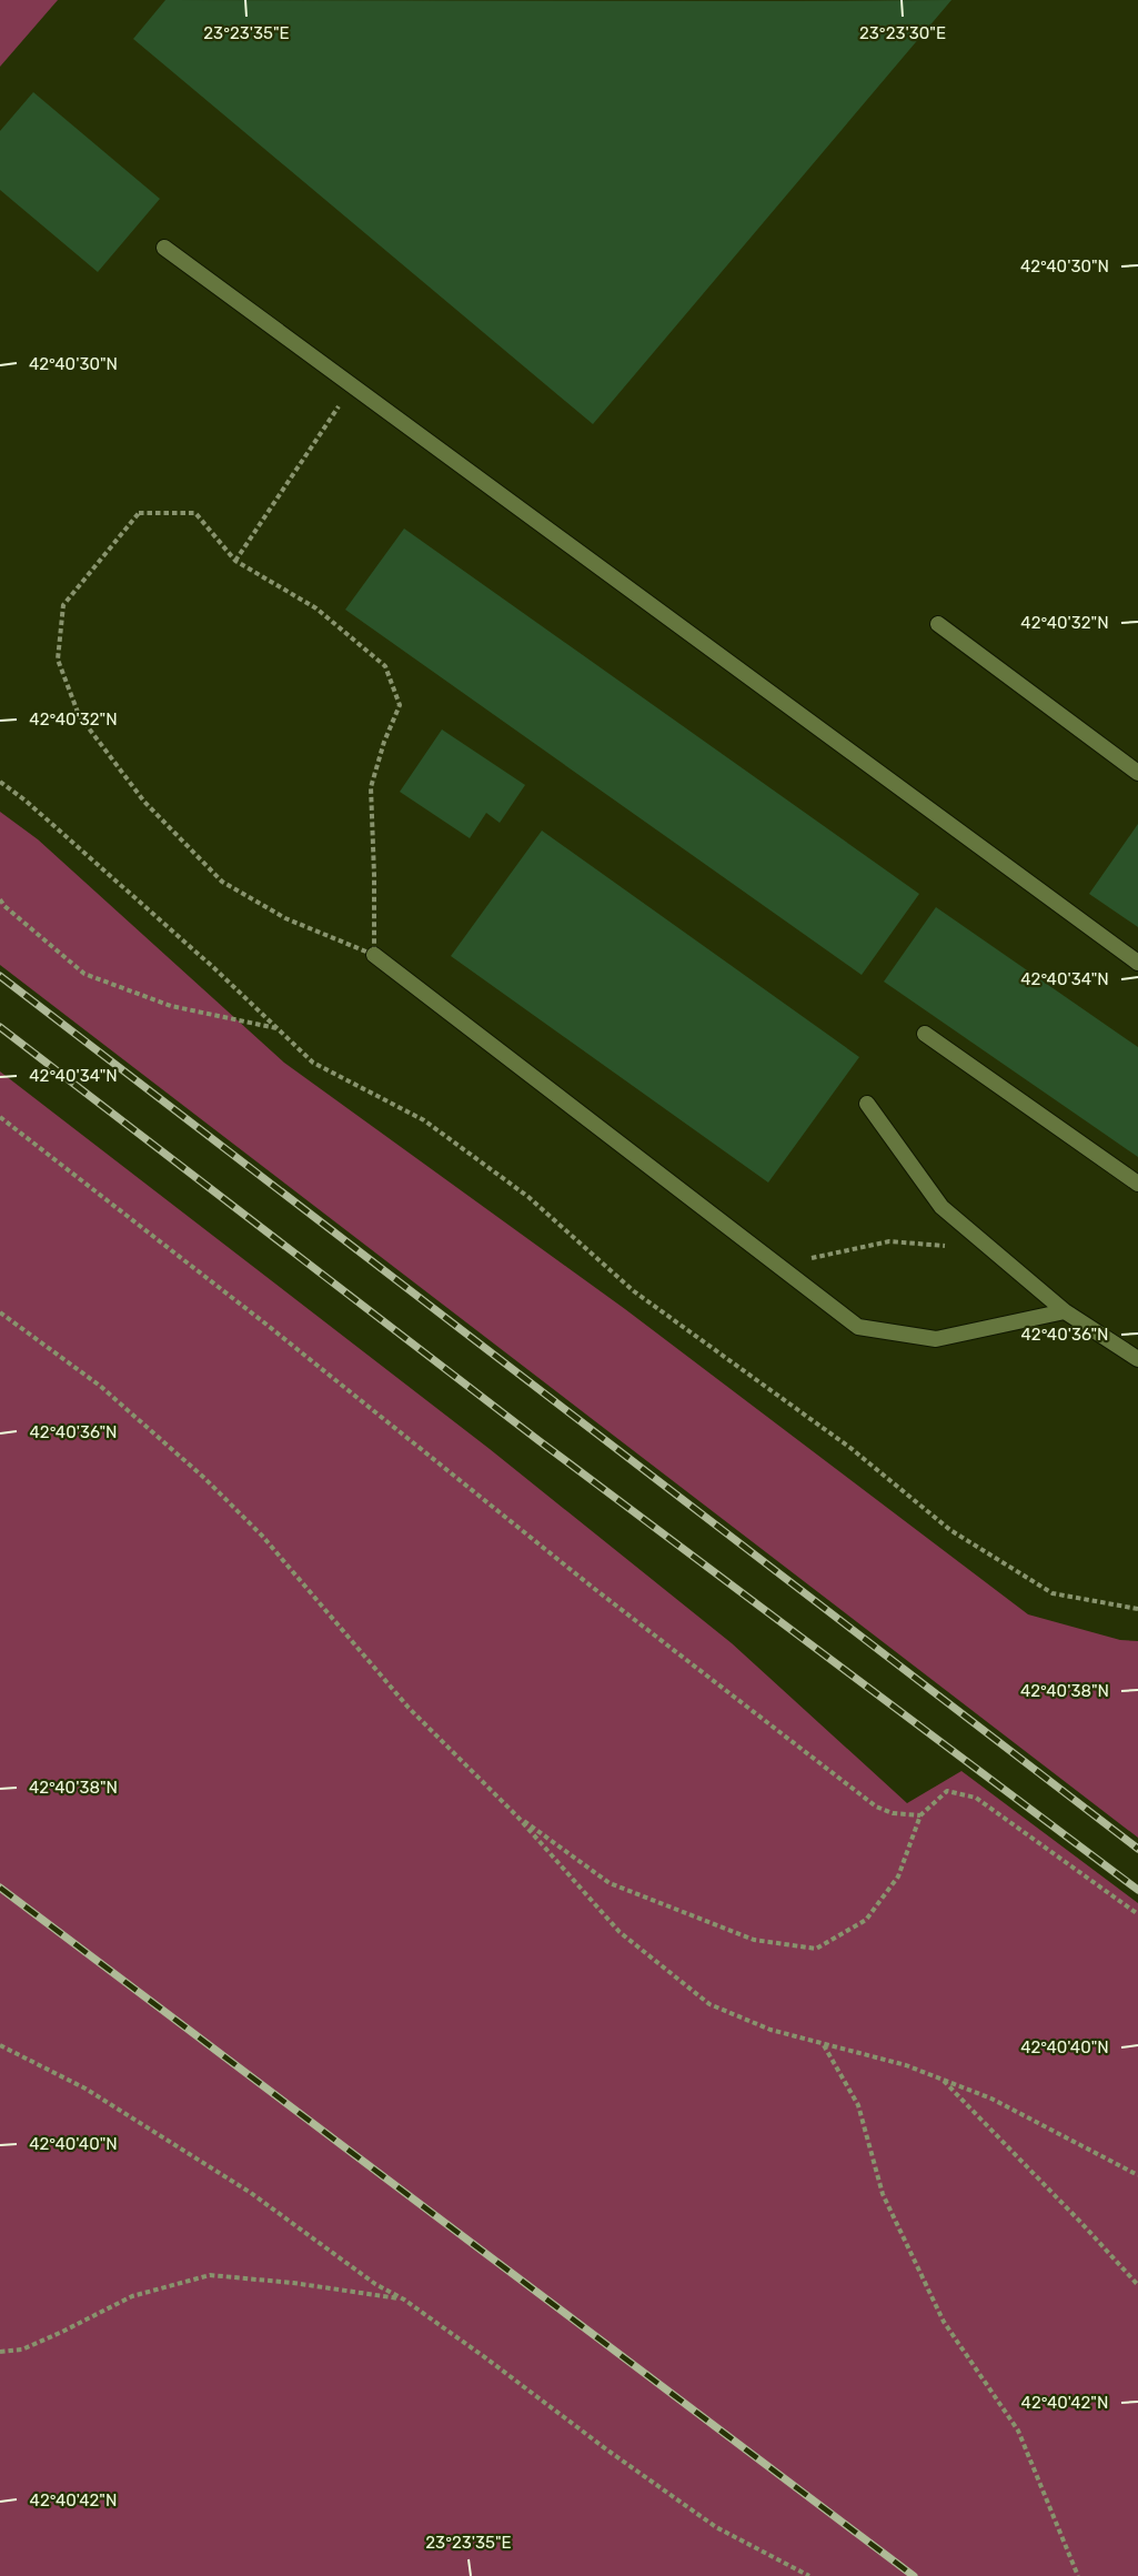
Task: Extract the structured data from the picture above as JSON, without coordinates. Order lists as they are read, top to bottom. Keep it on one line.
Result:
{"coordinates":["23°23'35\"E","23°23'30\"E","42°40'30\"N","42°40'32\"N","42°40'34\"N","42°40'36\"N","42°40'38\"N","42°40'40\"N","42°40'42\"N"]}
